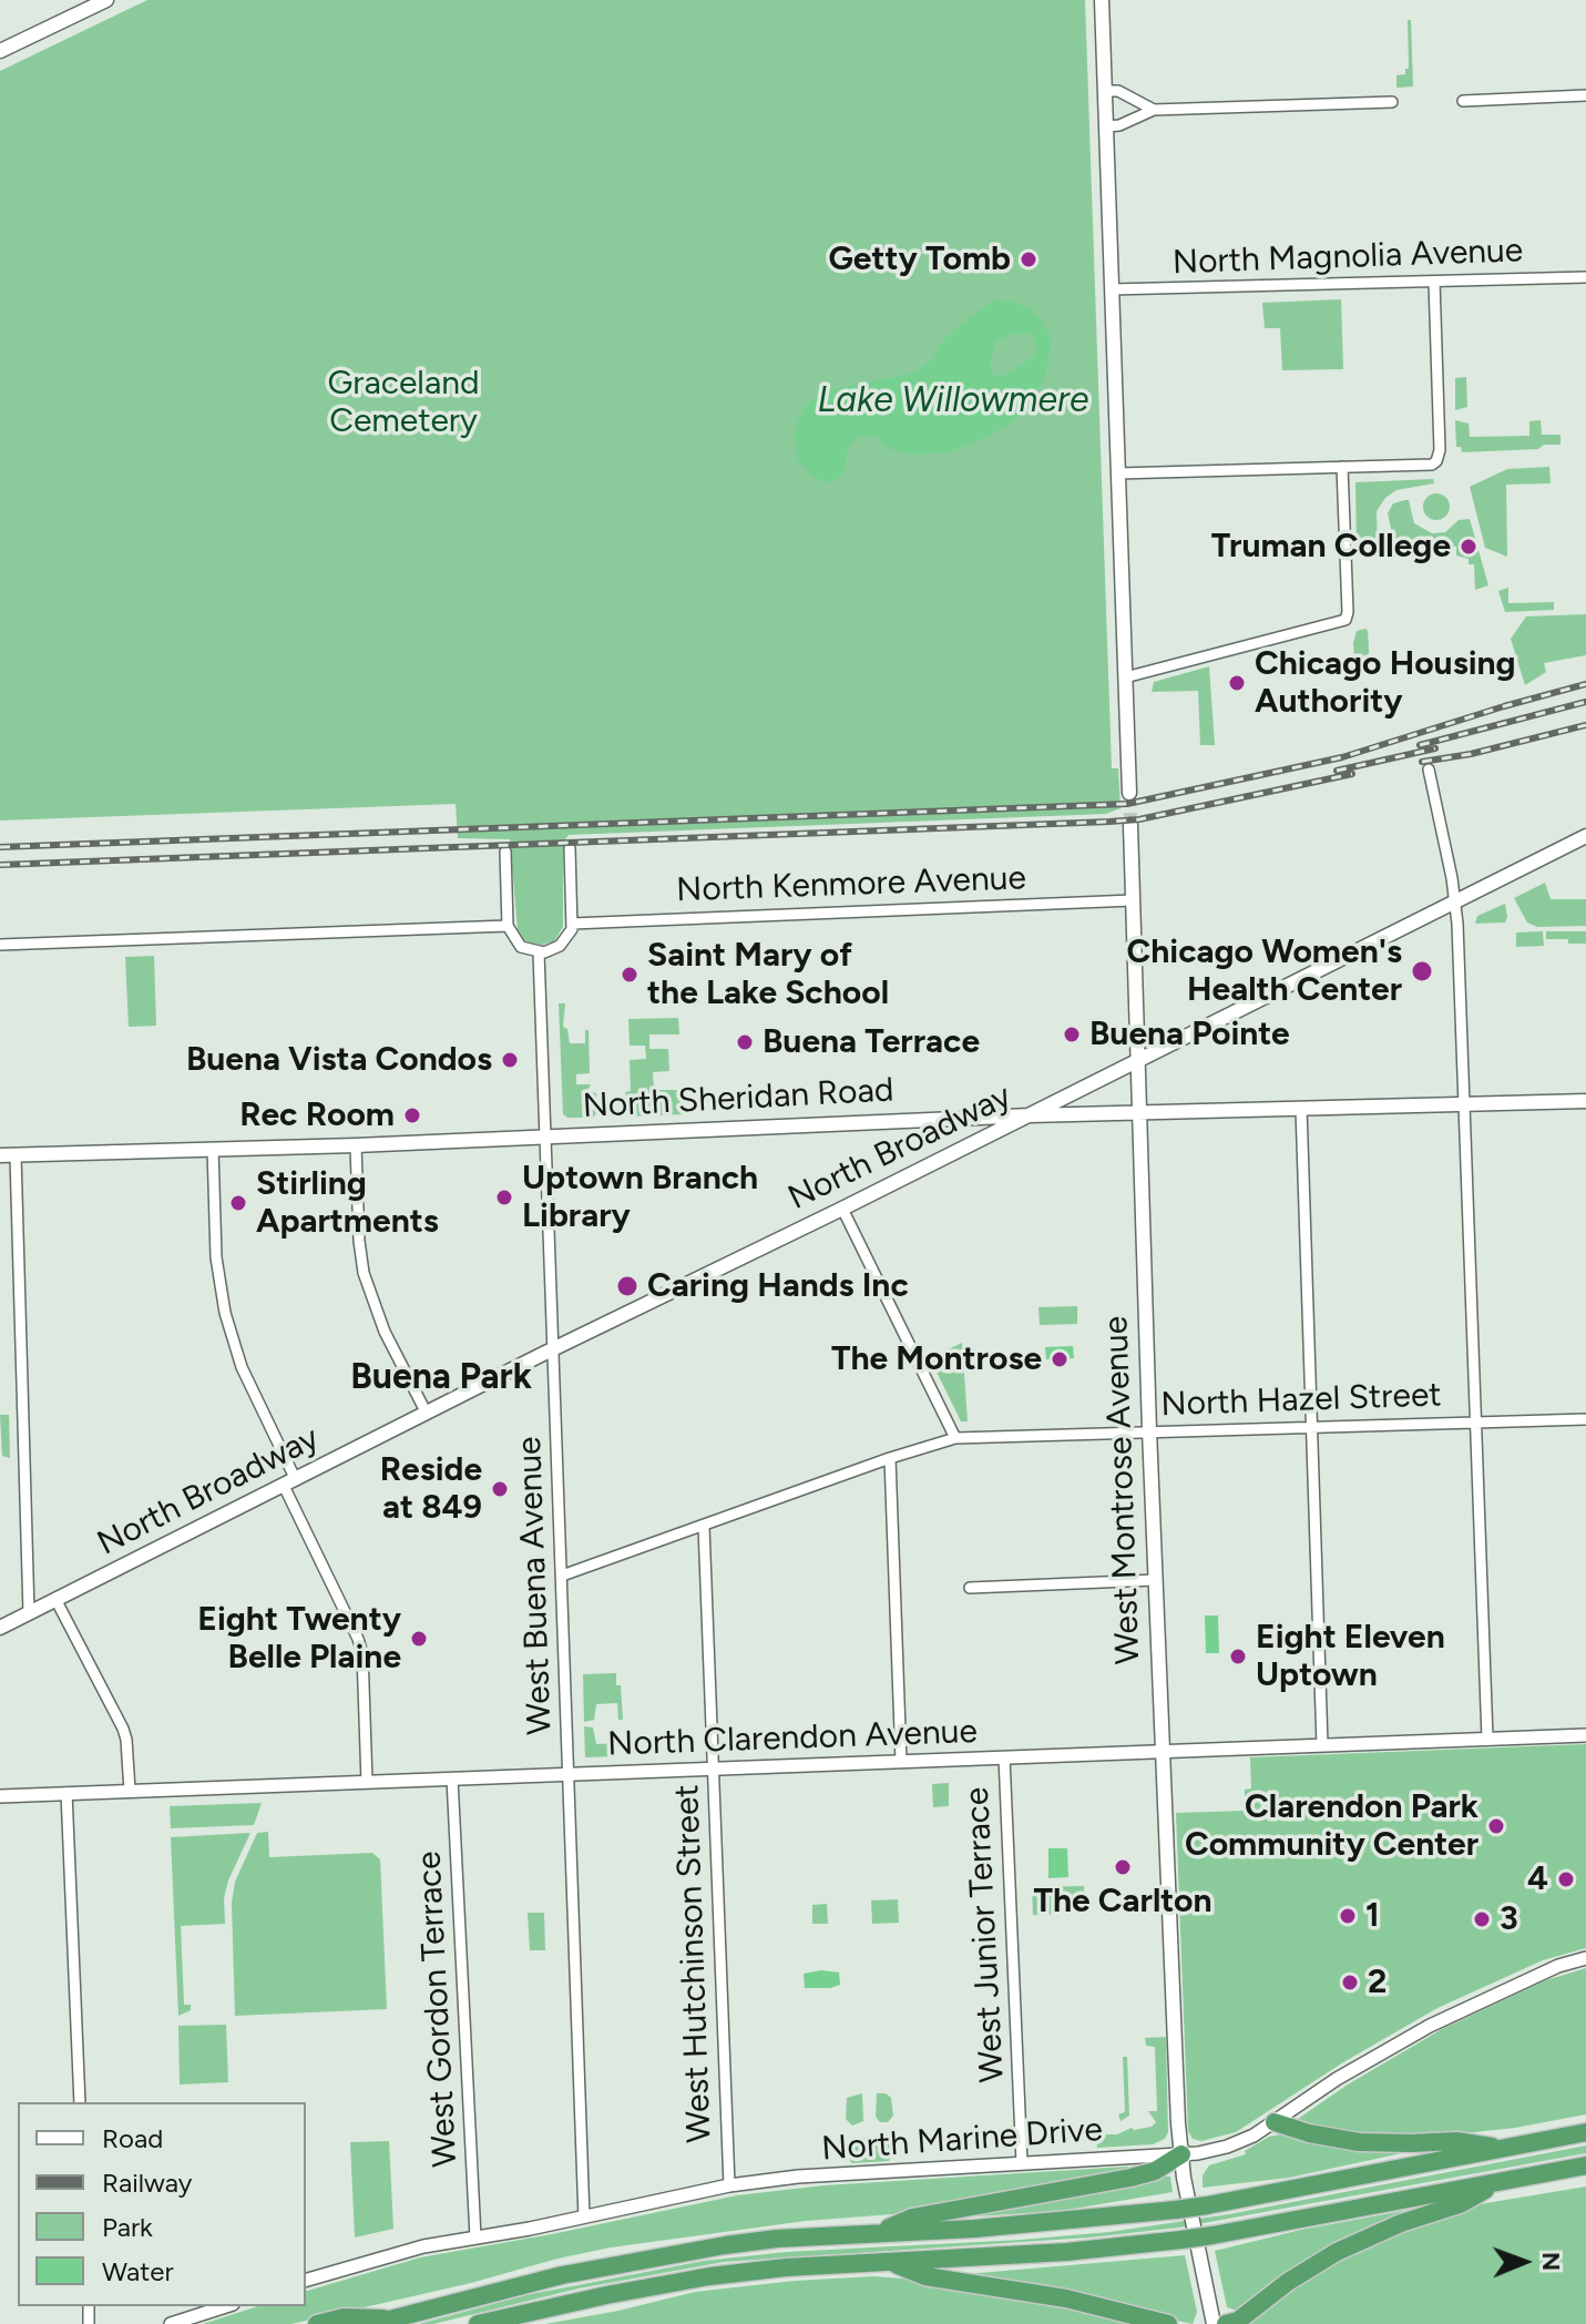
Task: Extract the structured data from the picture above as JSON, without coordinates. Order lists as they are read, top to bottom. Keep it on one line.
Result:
{"streets":{"main road":["North Sheridan Road","North Broadway","West Montrose Avenue"],"street":["North Magnolia Avenue","North Kenmore Avenue","North Hazel Street","West Buena Avenue","North Clarendon Avenue","West Junior Terrace","West Hutchinson Street","West Gordon Terrace","North Marine Drive"]},"crossings":[["North Kenmore Avenue","West Montrose Avenue"],["North Sheridan Road","North Broadway"],["North Sheridan Road","West Montrose Avenue"],["North Sheridan Road","West Buena Avenue"],["North Broadway","West Montrose Avenue"],["North Broadway","West Buena Avenue"],["North Hazel Street","West Montrose Avenue"],["North Hazel Street","West Buena Avenue"],["North Hazel Street","West Hutchinson Street"],["West Montrose Avenue","North Clarendon Avenue"],["West Montrose Avenue","North Marine Drive"],["West Buena Avenue","North Clarendon Avenue"],["West Buena Avenue","North Marine Drive"],["North Clarendon Avenue","West Junior Terrace"],["North Clarendon Avenue","West Hutchinson Street"],["North Clarendon Avenue","West Gordon Terrace"],["West Junior Terrace","North Marine Drive"],["West Hutchinson Street","North Marine Drive"],["West Gordon Terrace","North Marine Drive"]],"districts":["Buena Park"],"water":["Lake Willowmere"],"parks":["Graceland Cemetery"],"places":["Getty Tomb","Truman College","Chicago Housing Authority","Chicago Women's Health Center","Saint Mary of the Lake School","Buena Pointe","Buena Terrace","Buena Vista Condos","Rec Room","Uptown Branch Library","Stirling Apartments","Caring Hands Inc","The Montrose","Reside at 849","Eight Twenty Belle Plaine","Eight Eleven Uptown","Clarendon Park Community Center","The Carlton","4","1","3","2"],"legend":["Road","Railway","Park","Water"],"north":"right"}
